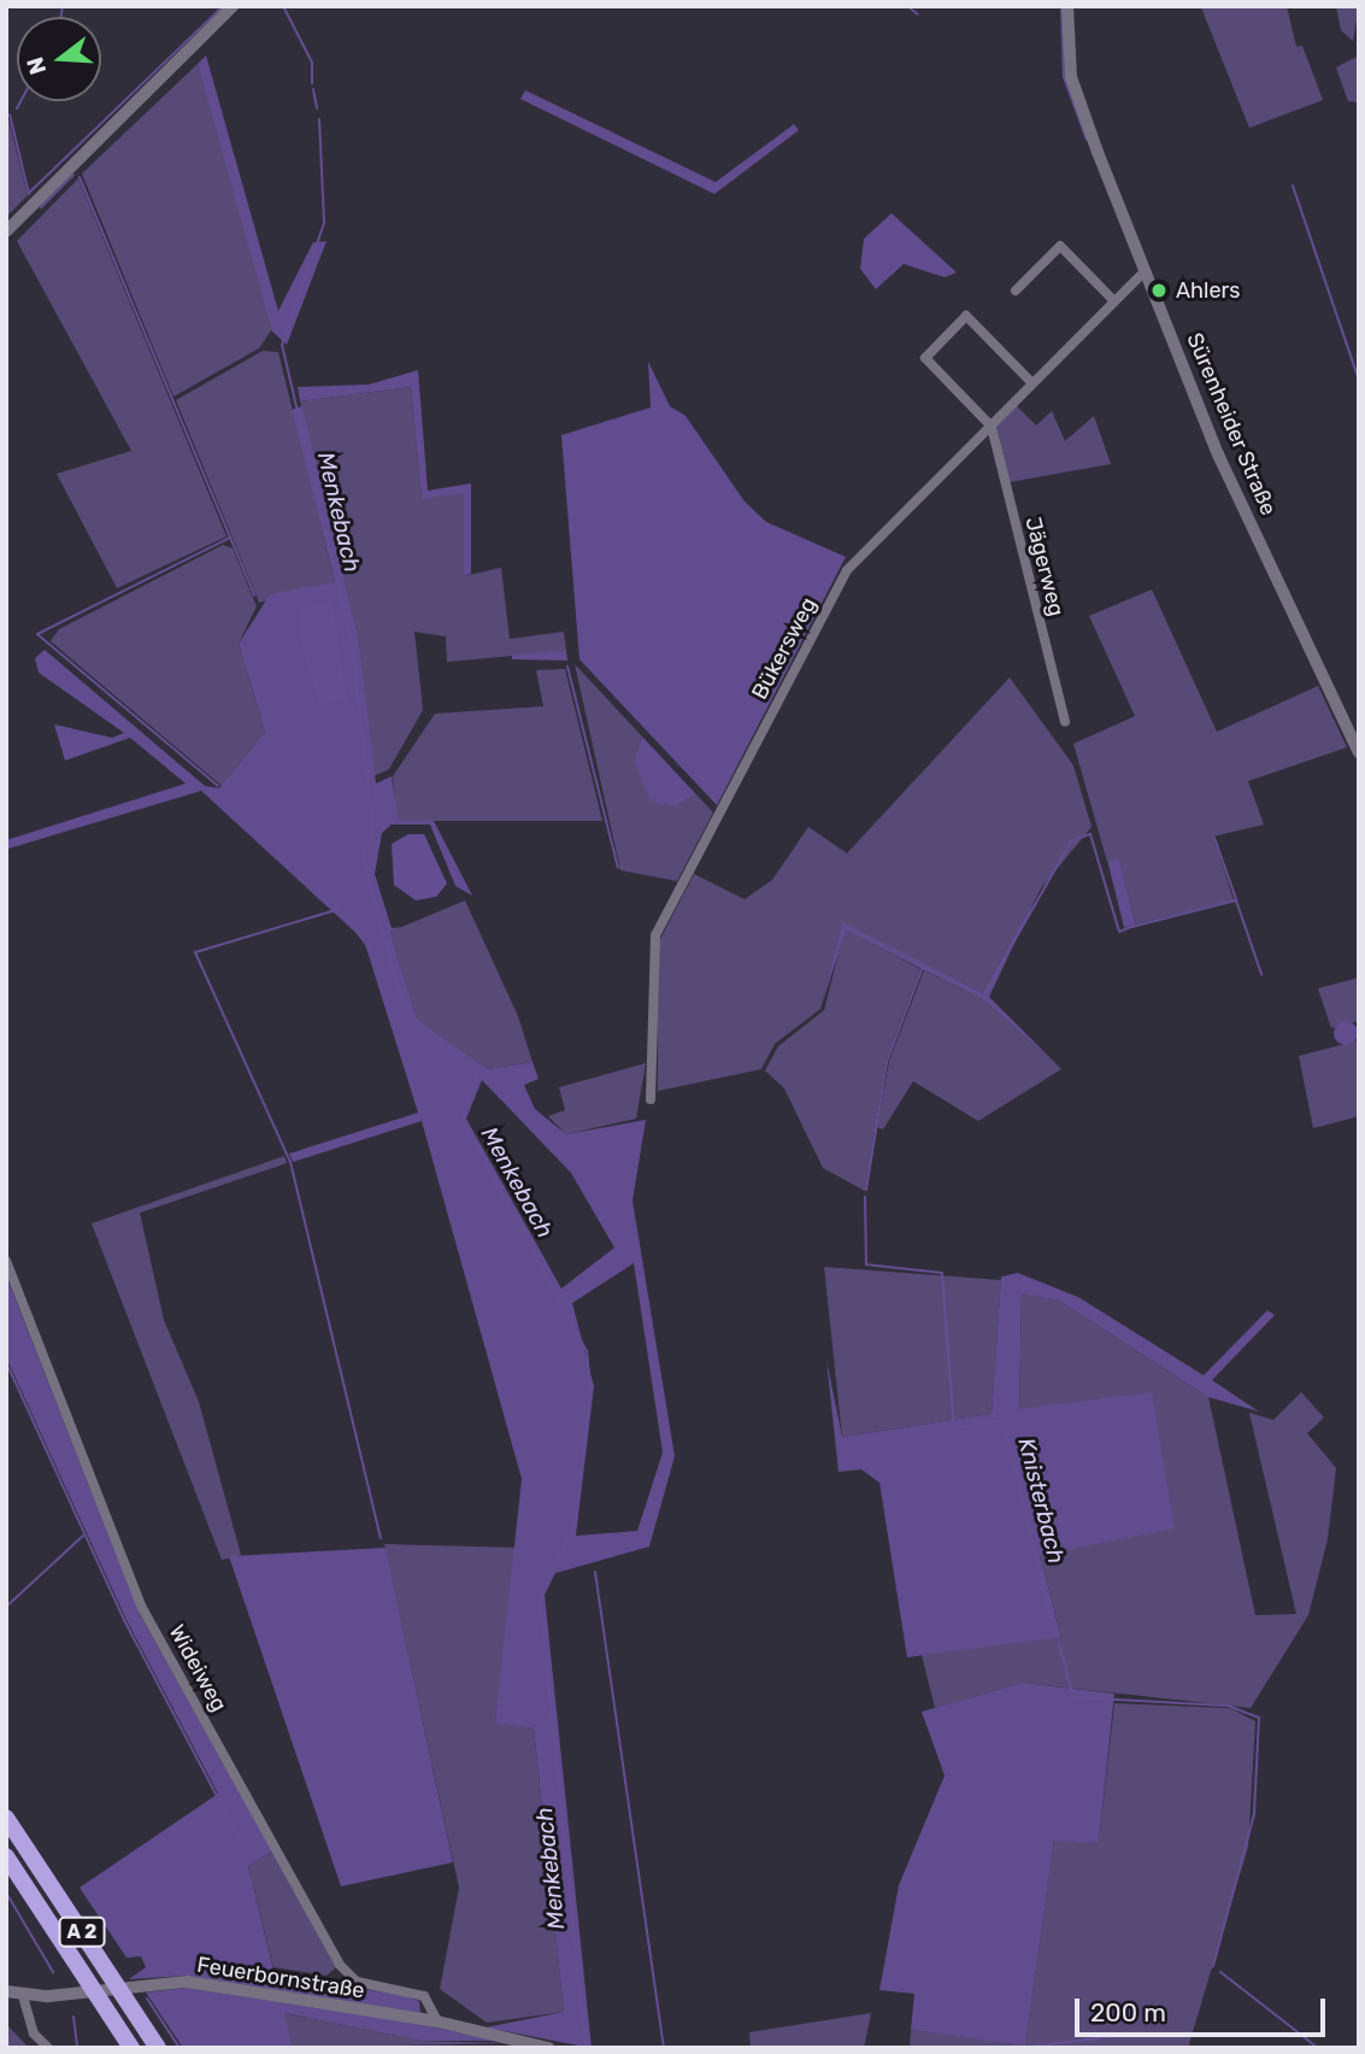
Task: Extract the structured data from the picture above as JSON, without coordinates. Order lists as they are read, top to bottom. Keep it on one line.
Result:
{"streets":{"highway":["A 2"],"main road":["Sürenheider Straße"],"street":["Jägerweg","Bükersweg","Wideiweg","Feuerbornstraße"]},"crossings":[["Sürenheider Straße","Bükersweg"],["Jägerweg","Bükersweg"],["Wideiweg","Feuerbornstraße"]],"water":["Menkebach","Knisterbach"],"places":["Ahlers"],"scale_bar":"200 m","north":"left"}
